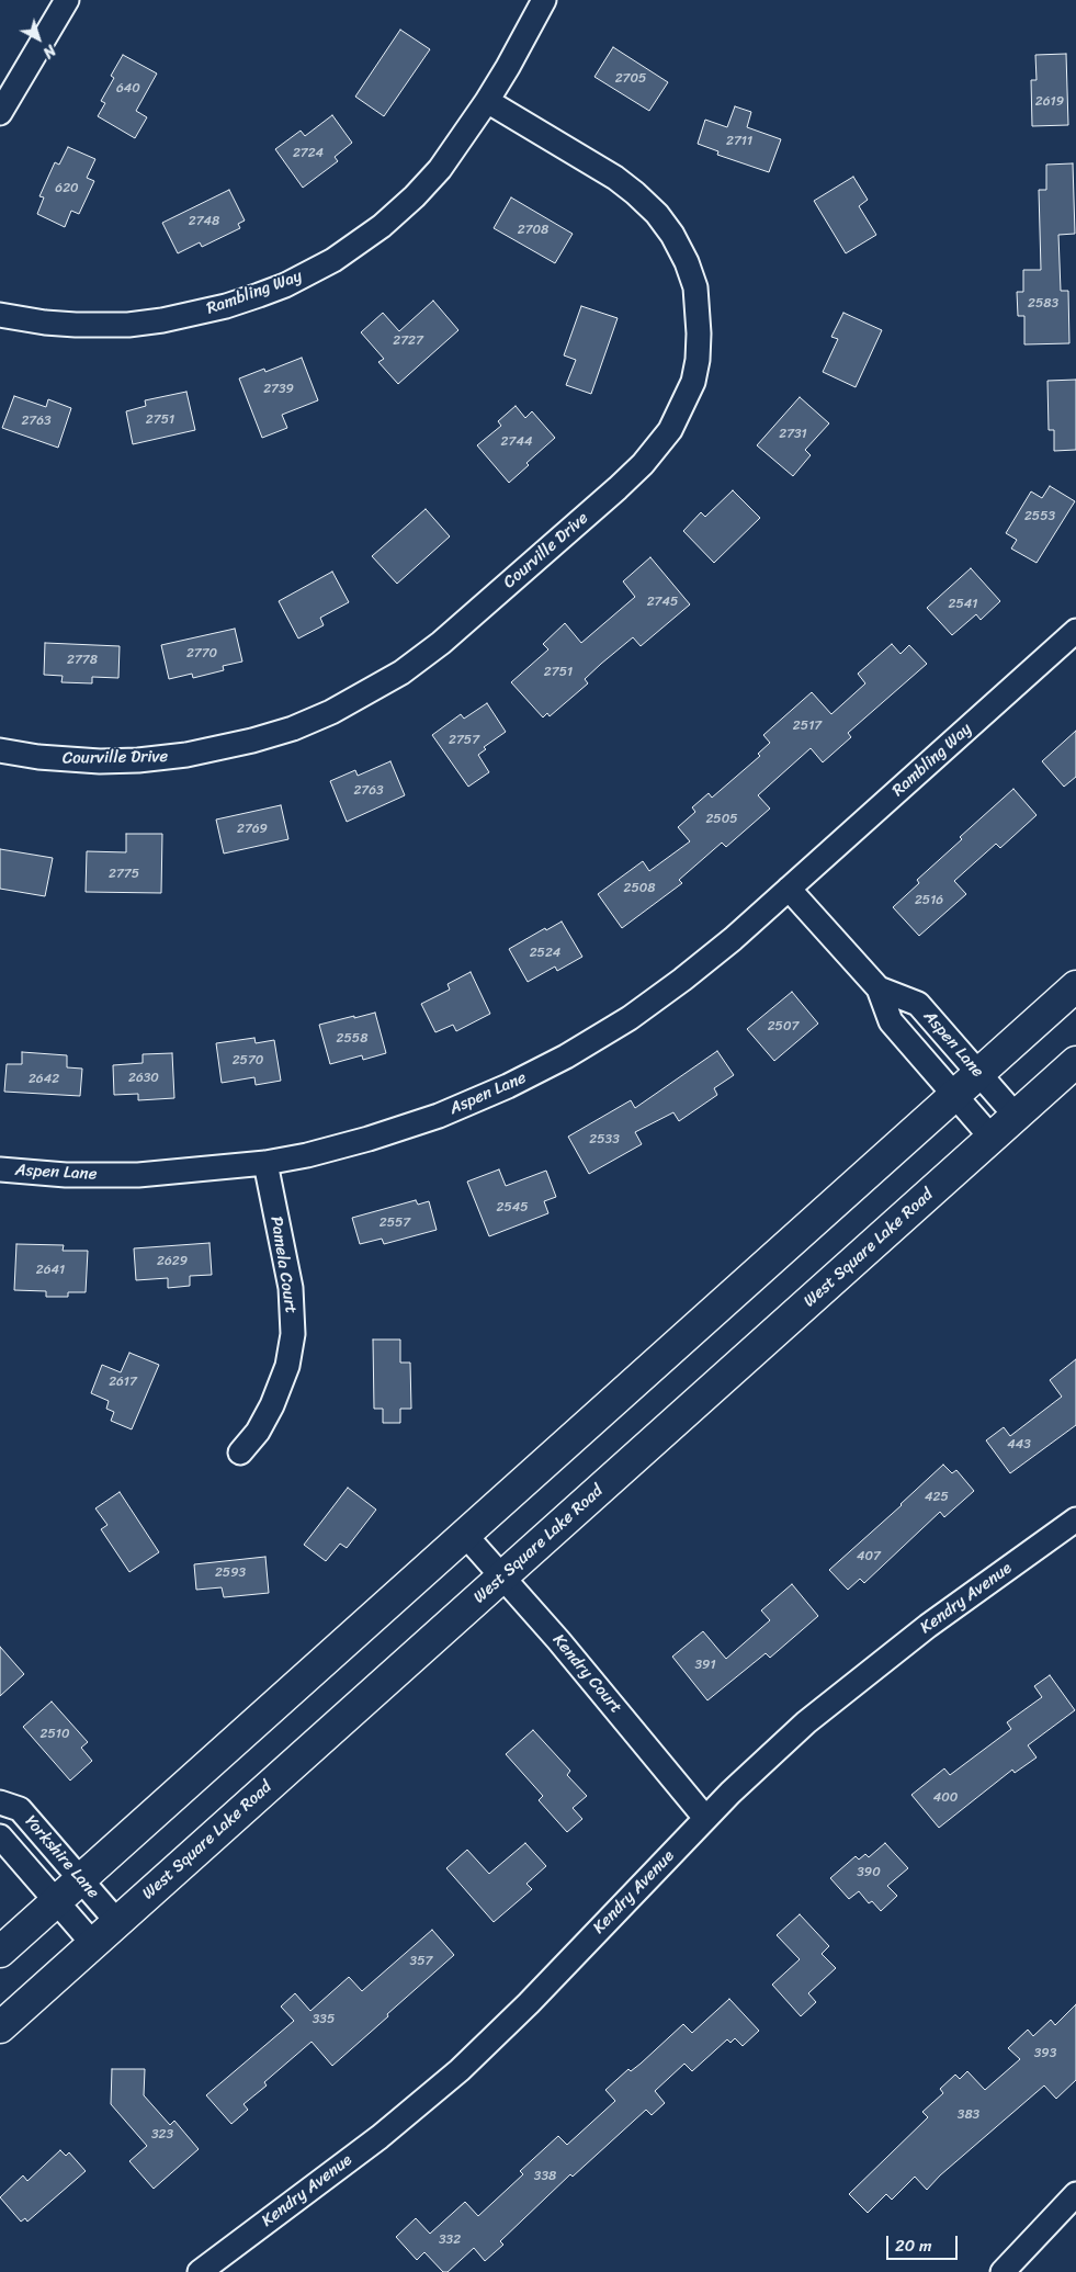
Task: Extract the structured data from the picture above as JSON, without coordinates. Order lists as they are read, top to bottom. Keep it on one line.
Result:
{"streets":{"highway":["West Square Lake Road"],"street":["Rambling Way","Courville Drive","Aspen Lane","Pamela Court","Kendry Avenue","Kendry Court","Yorkshire Lane"]},"crossings":[["Rambling Way","Courville Drive"],["Rambling Way","Aspen Lane"],["Aspen Lane","West Square Lake Road"],["Aspen Lane","Pamela Court"],["West Square Lake Road","Kendry Court"],["West Square Lake Road","Yorkshire Lane"],["Kendry Avenue","Kendry Court"]],"house_numbers":["2705","640","2619","2711","2724","620","2748","2708","2583","2727","2739","2751","2763","2731","2744","2553","2745","2541","2770","2778","2751","2517","2757","2763","2505","2769","2775","2508","2516","2524","2507","2558","2570","2630","2642","2533","2545","2557","2629","2641","2617","443","425","407","2593","391","2510","400","390","357","335","393","383","323","338","332"],"scale_bar":"20 m","north":"bottom right"}
